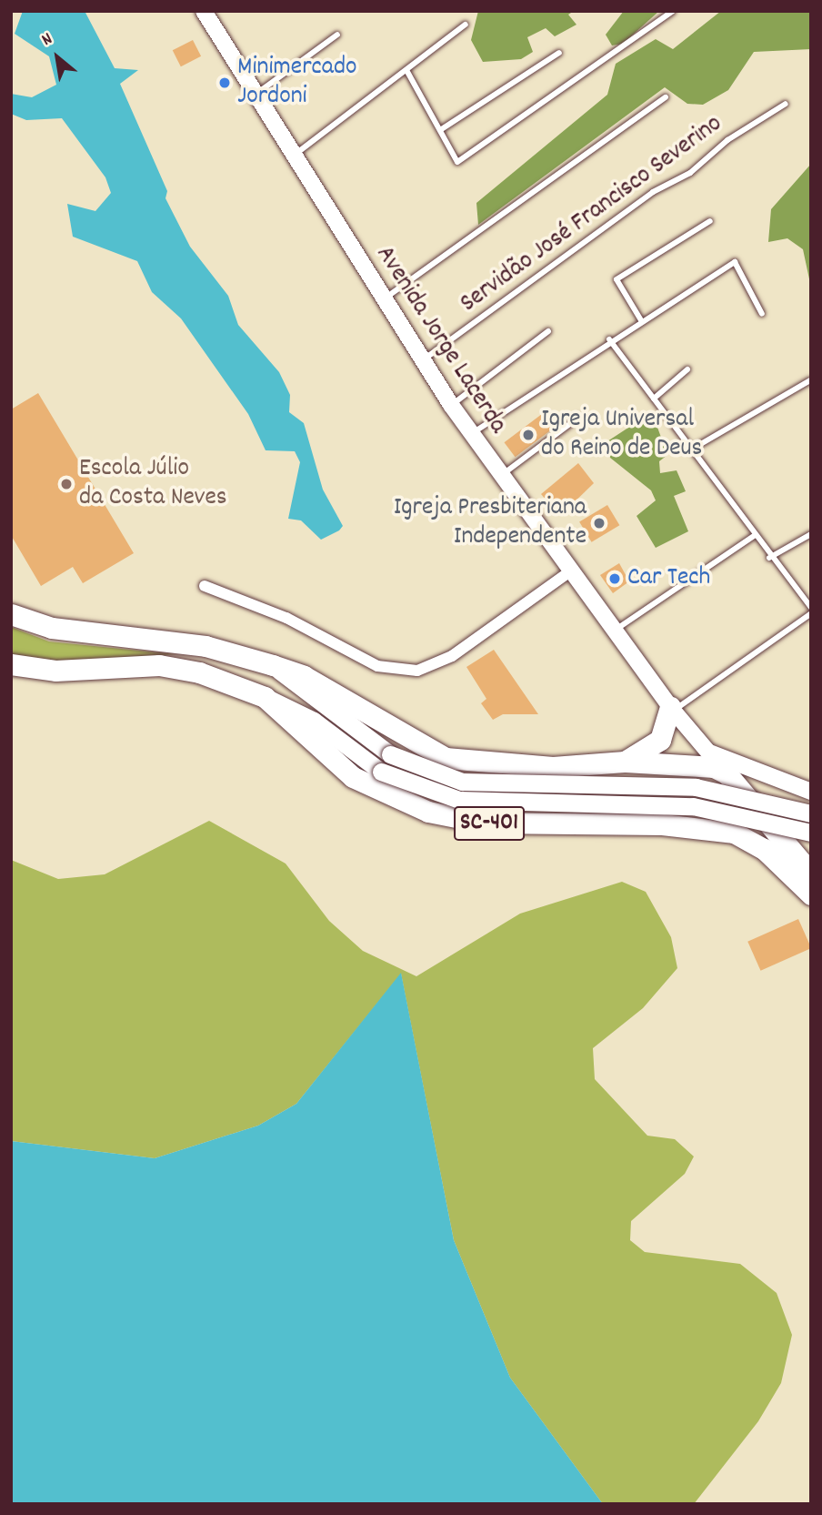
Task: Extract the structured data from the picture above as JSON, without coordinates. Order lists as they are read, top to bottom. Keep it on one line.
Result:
{"streets":{"highway":["SC-401"],"main road":["Avenida Jorge Lacerda"],"lane":["Servidão José Francisco Severino"]},"crossings":[["Servidão José Francisco Severino","Avenida Jorge Lacerda"],["Avenida Jorge Lacerda","SC-401"]],"places":["Minimercado Jordoni","Igreja Universal do Reino de Deus","Escola Júlio da Costa Neves","Igreja Presbiteriana Independente","Car Tech"],"north":"top left"}
